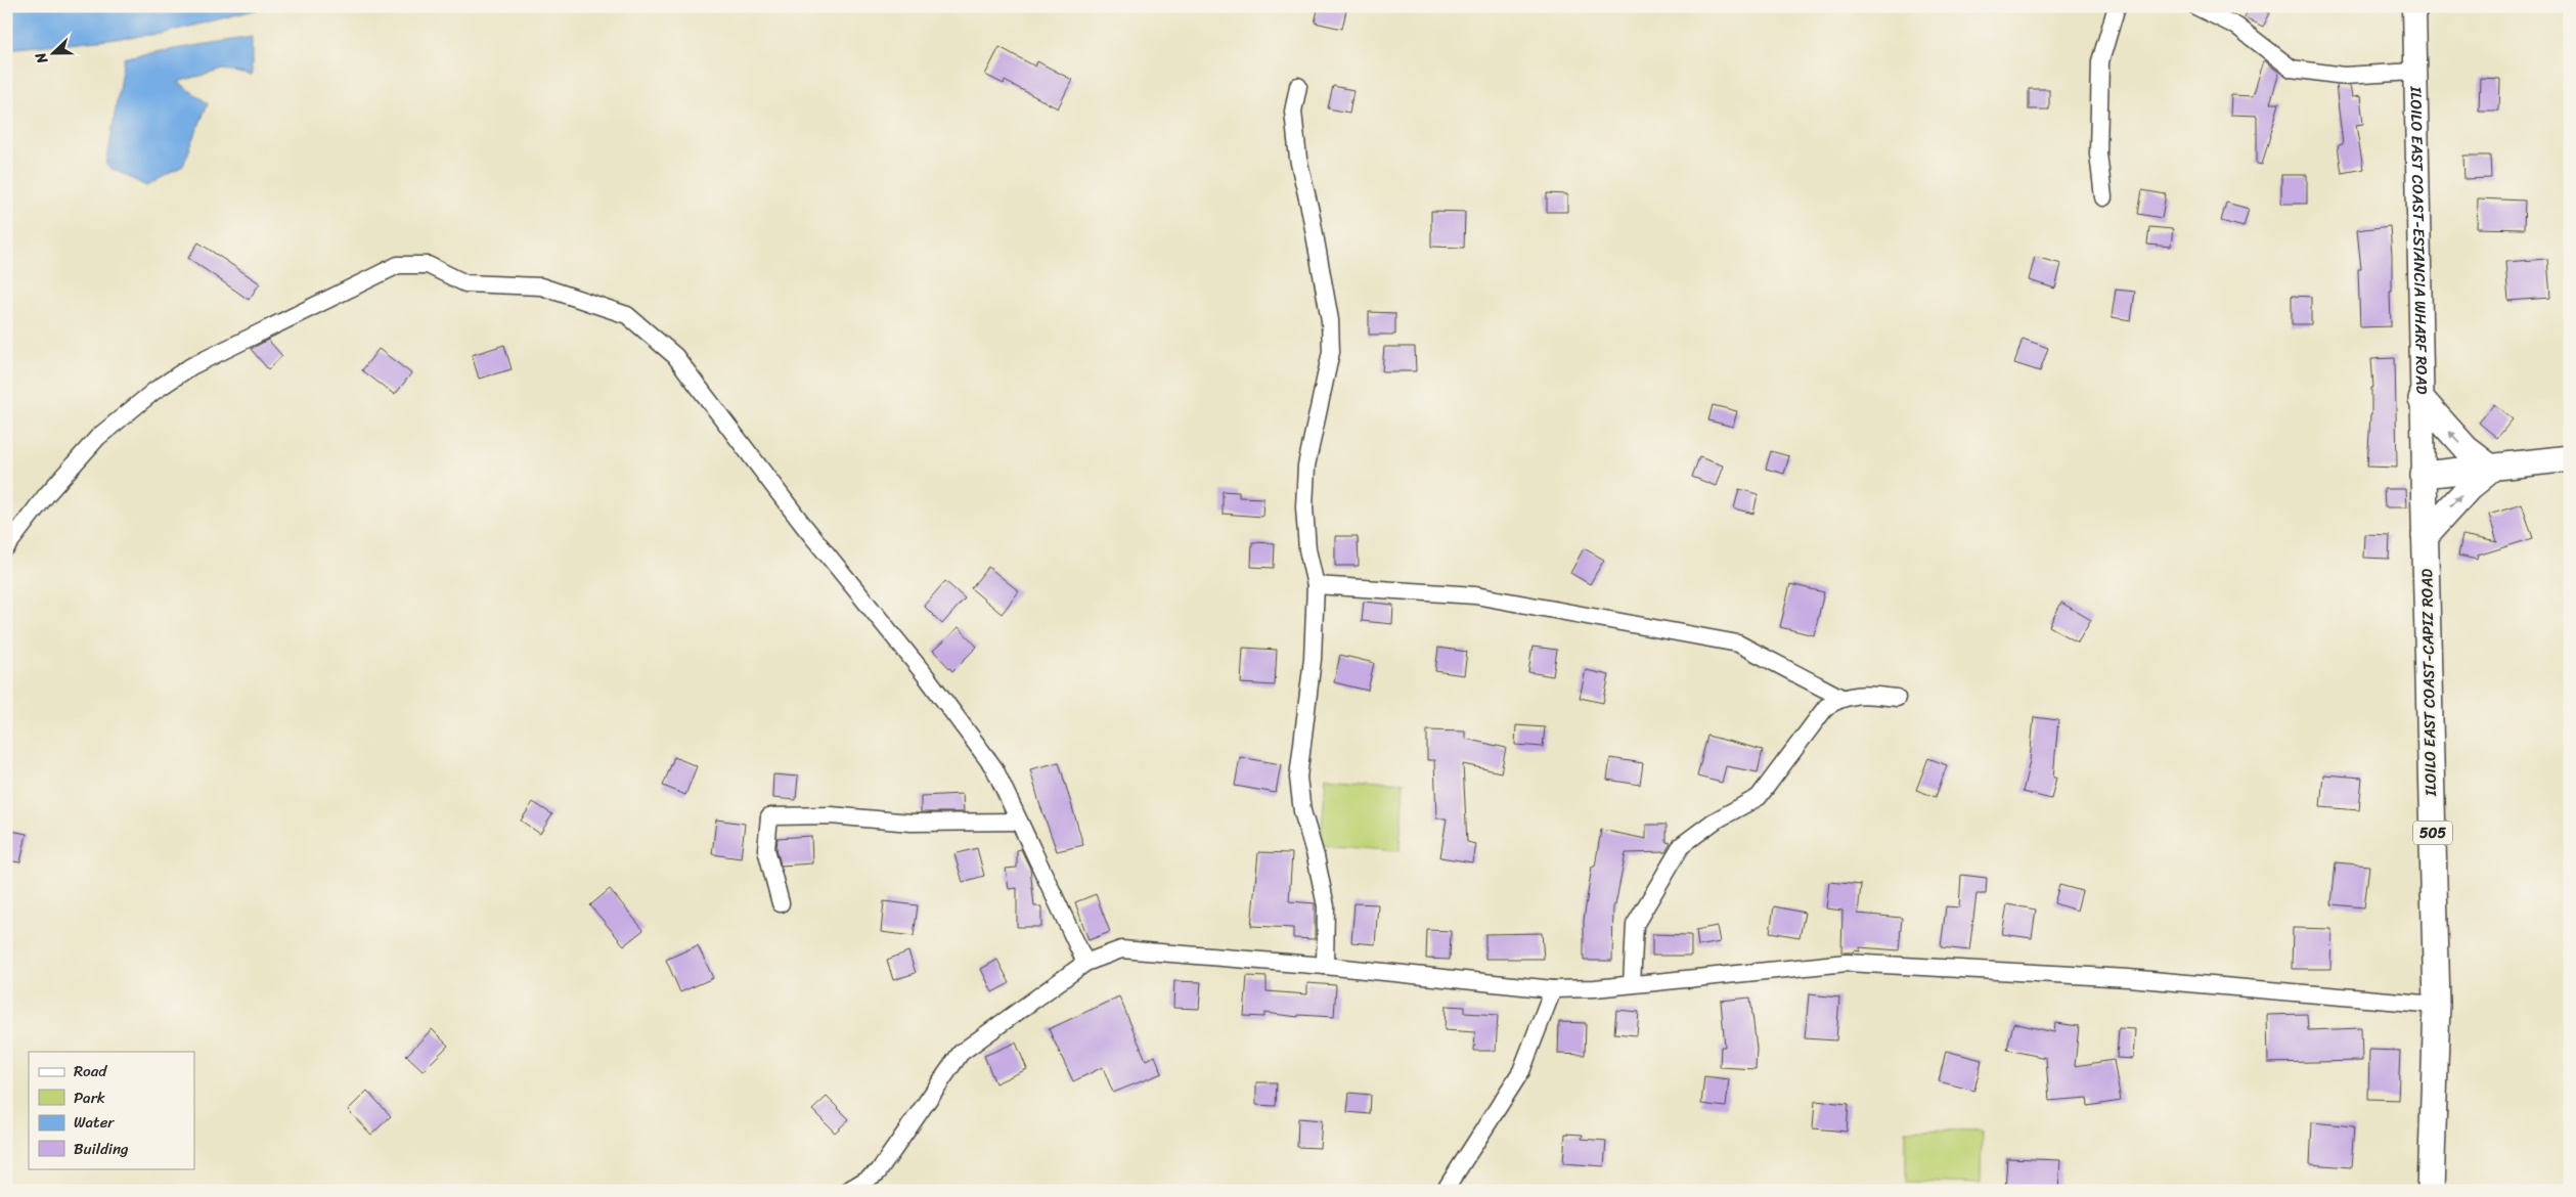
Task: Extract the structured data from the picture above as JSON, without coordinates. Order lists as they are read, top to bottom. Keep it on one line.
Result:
{"streets":{"main road":["ILOILO EAST COAST-ESTANCIA WHARF ROAD","ILOILO EAST COAST-CAPIZ ROAD","505"]},"crossings":[["ILOILO EAST COAST-ESTANCIA WHARF ROAD","ILOILO EAST COAST-CAPIZ ROAD"]],"legend":["Road","Park","Water","Building"],"north":"left"}
